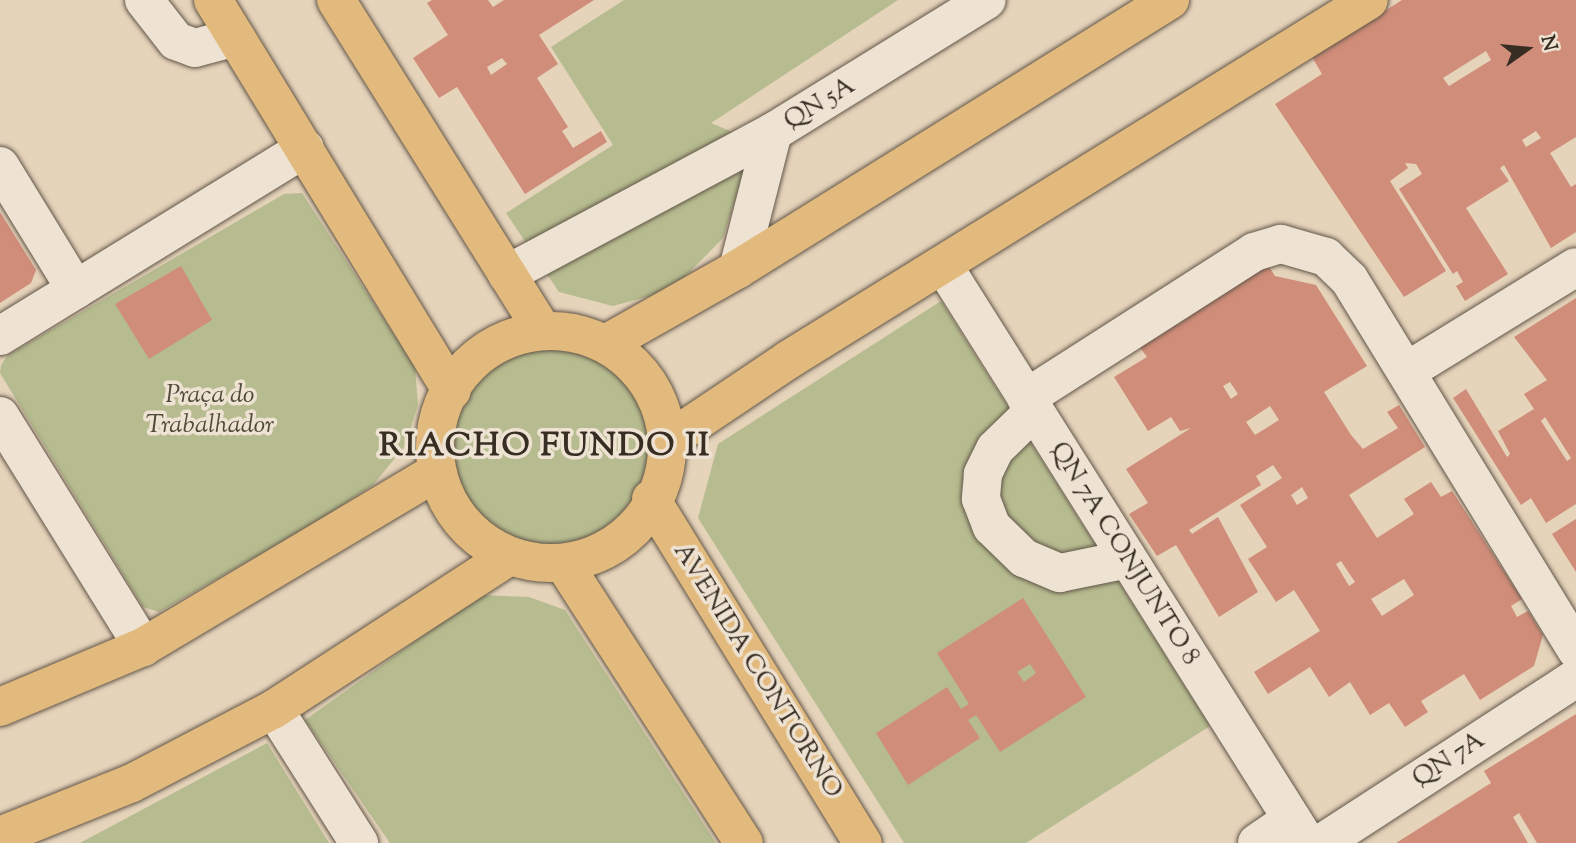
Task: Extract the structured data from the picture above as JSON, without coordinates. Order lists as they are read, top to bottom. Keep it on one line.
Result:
{"streets":{"main road":["AVENIDA CONTORNO"],"street":["QN 5A","QN 7A CONJUNTO 8","QN 7A"]},"districts":["RIACHO FUNDO II"],"parks":["Praça do Trabalhador"],"north":"right"}
